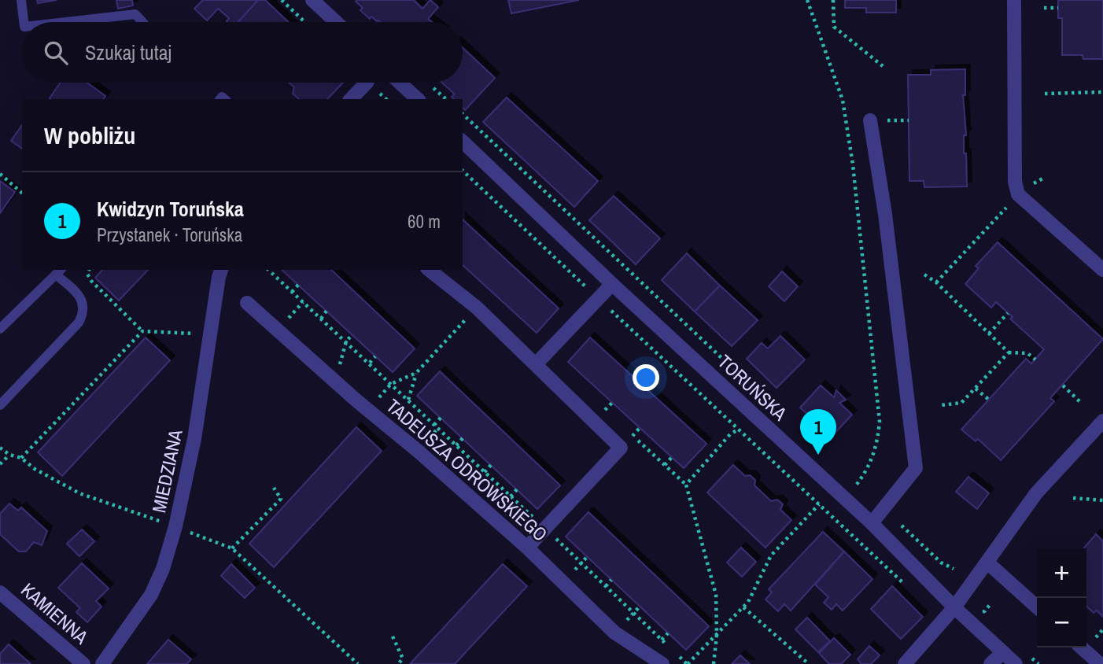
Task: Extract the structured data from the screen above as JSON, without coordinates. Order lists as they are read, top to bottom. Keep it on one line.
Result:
{"streets":{"street":["TORUŃSKA","TADEUSZA ODROWSKIEGO","MIEDZIANA","KAMIENNA"]},"page":{"search":"Szukaj tutaj","heading":"W pobliżu","list":[{"mark":"1","name":"Kwidzyn Toruńska","note":"Przystanek · Toruńska","value":"60 m"}],"pins":"1","map_buttons":["+","−"]}}
